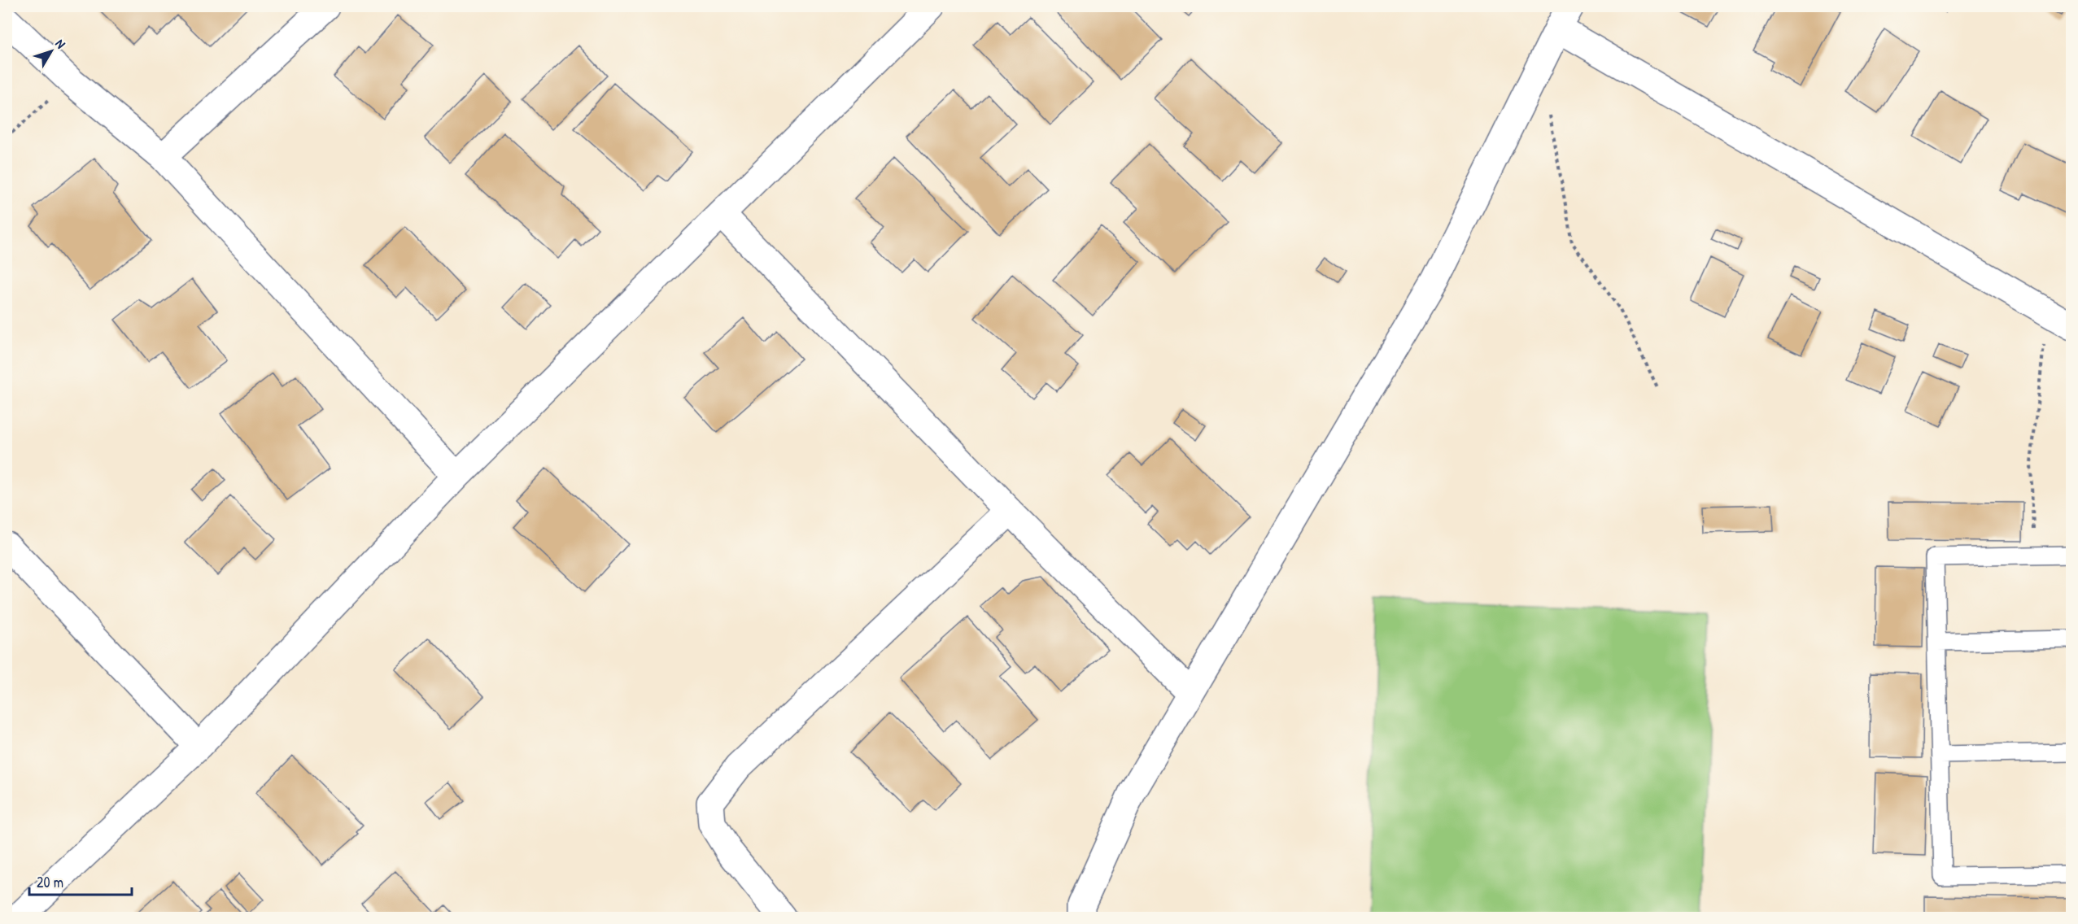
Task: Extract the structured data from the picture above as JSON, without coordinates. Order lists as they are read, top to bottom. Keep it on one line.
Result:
{"scale_bar":"20 m","north":"top right"}
